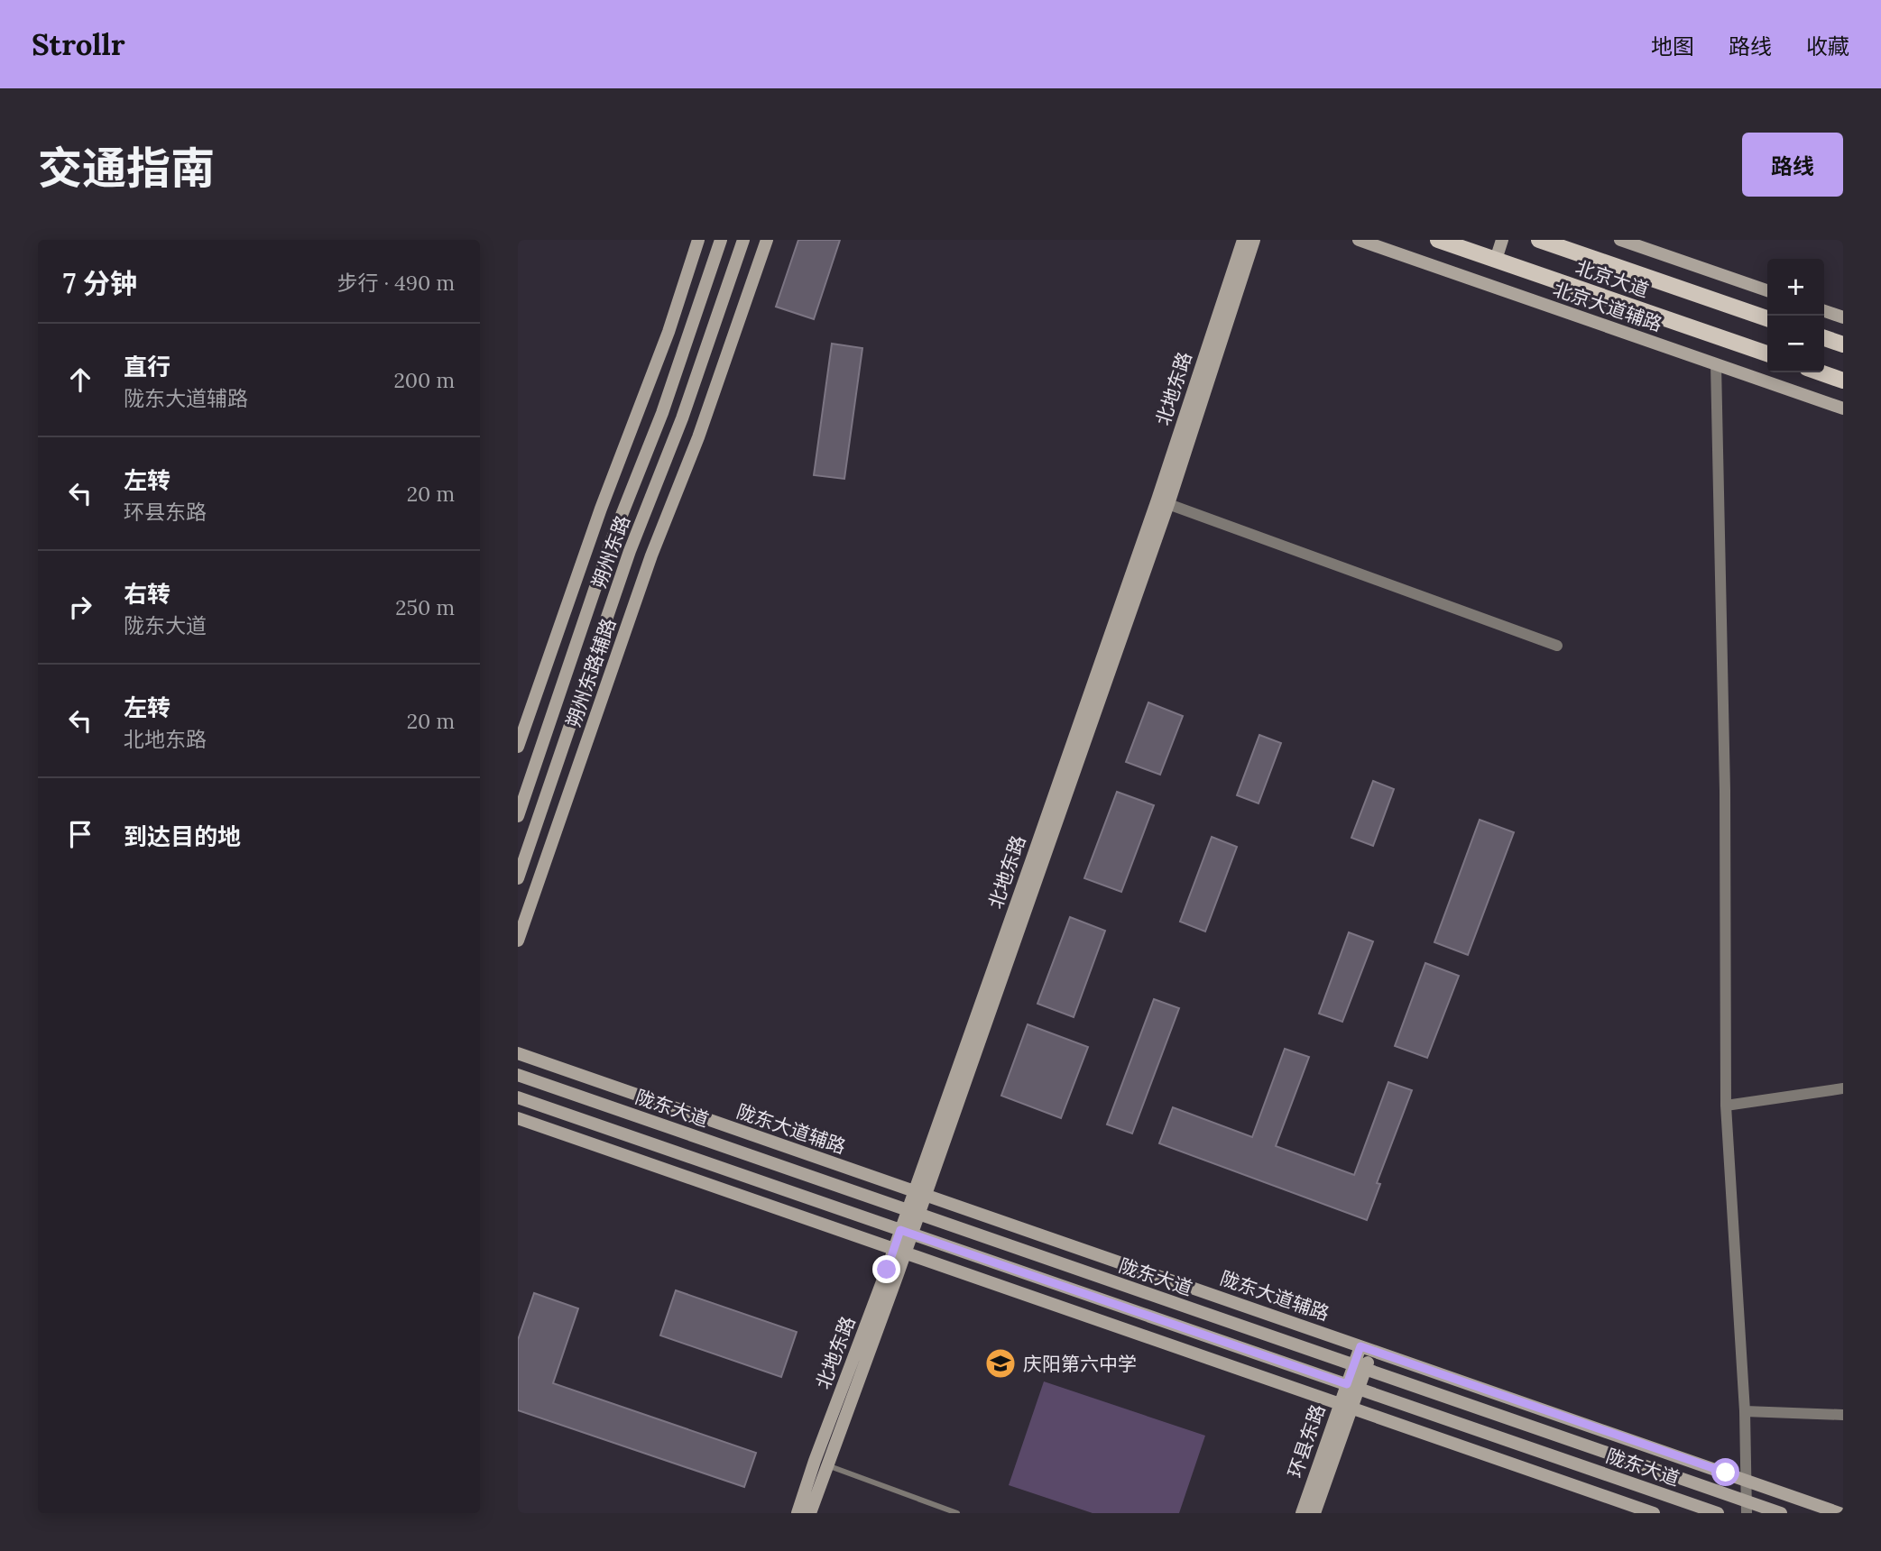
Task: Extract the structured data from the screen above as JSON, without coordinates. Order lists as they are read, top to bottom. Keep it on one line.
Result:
{"streets":{"main road":["北京大道"],"street":["北京大道辅路","北地东路","朔州东路","朔州东路辅路","陇东大道","陇东大道辅路","环县东路"]},"crossings":[["北地东路","陇东大道"],["北地东路","陇东大道辅路"],["陇东大道","环县东路"],["陇东大道辅路","环县东路"]],"places":{"school or university":["庆阳第六中学"]},"page":{"header":"Strollr","nav":["地图","路线","收藏"],"title":"交通指南","buttons":"路线","heading":["7 分钟","步行 · 490 m"],"map_buttons":["+","−"],"list":[["直行","陇东大道辅路","200 m"],["左转","环县东路","20 m"],["右转","陇东大道","250 m"],["左转","北地东路","20 m"],"到达目的地"]}}
